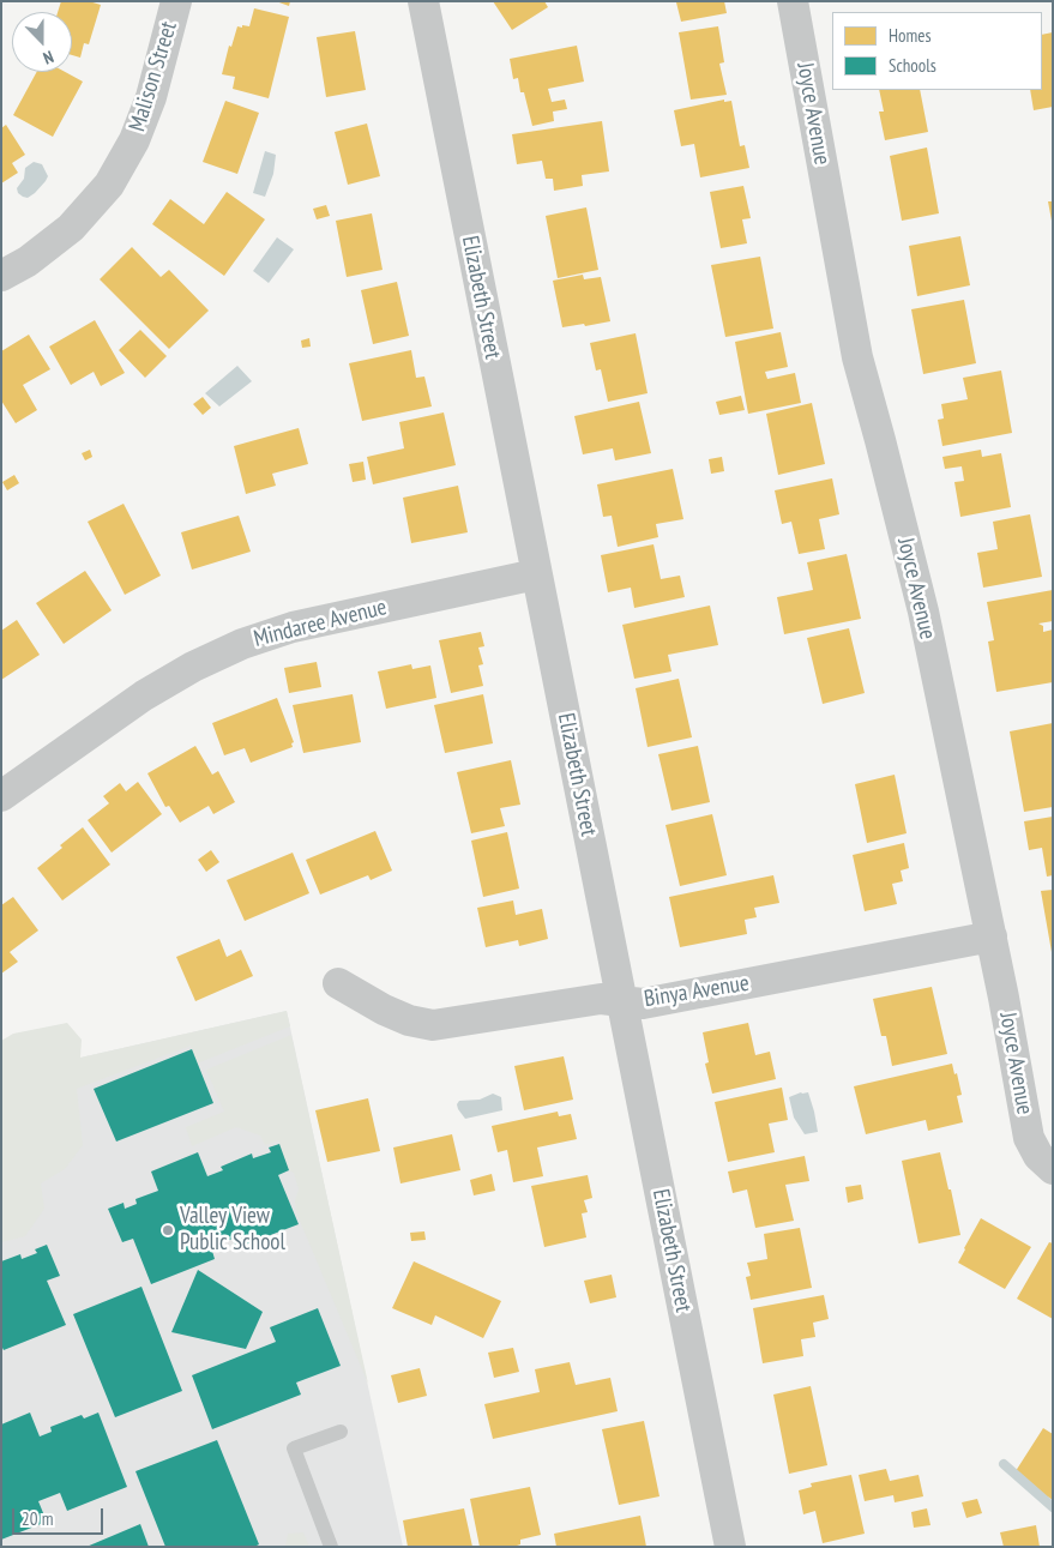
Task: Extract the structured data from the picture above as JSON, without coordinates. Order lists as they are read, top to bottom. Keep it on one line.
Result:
{"streets":{"street":["Malison Street","Joyce Avenue","Elizabeth Street","Mindaree Avenue","Binya Avenue"]},"crossings":[["Joyce Avenue","Binya Avenue"],["Elizabeth Street","Mindaree Avenue"],["Elizabeth Street","Binya Avenue"]],"places":["Valley View Public School"],"legend":["Homes","Schools"],"scale_bar":"20 m","north":"bottom"}
